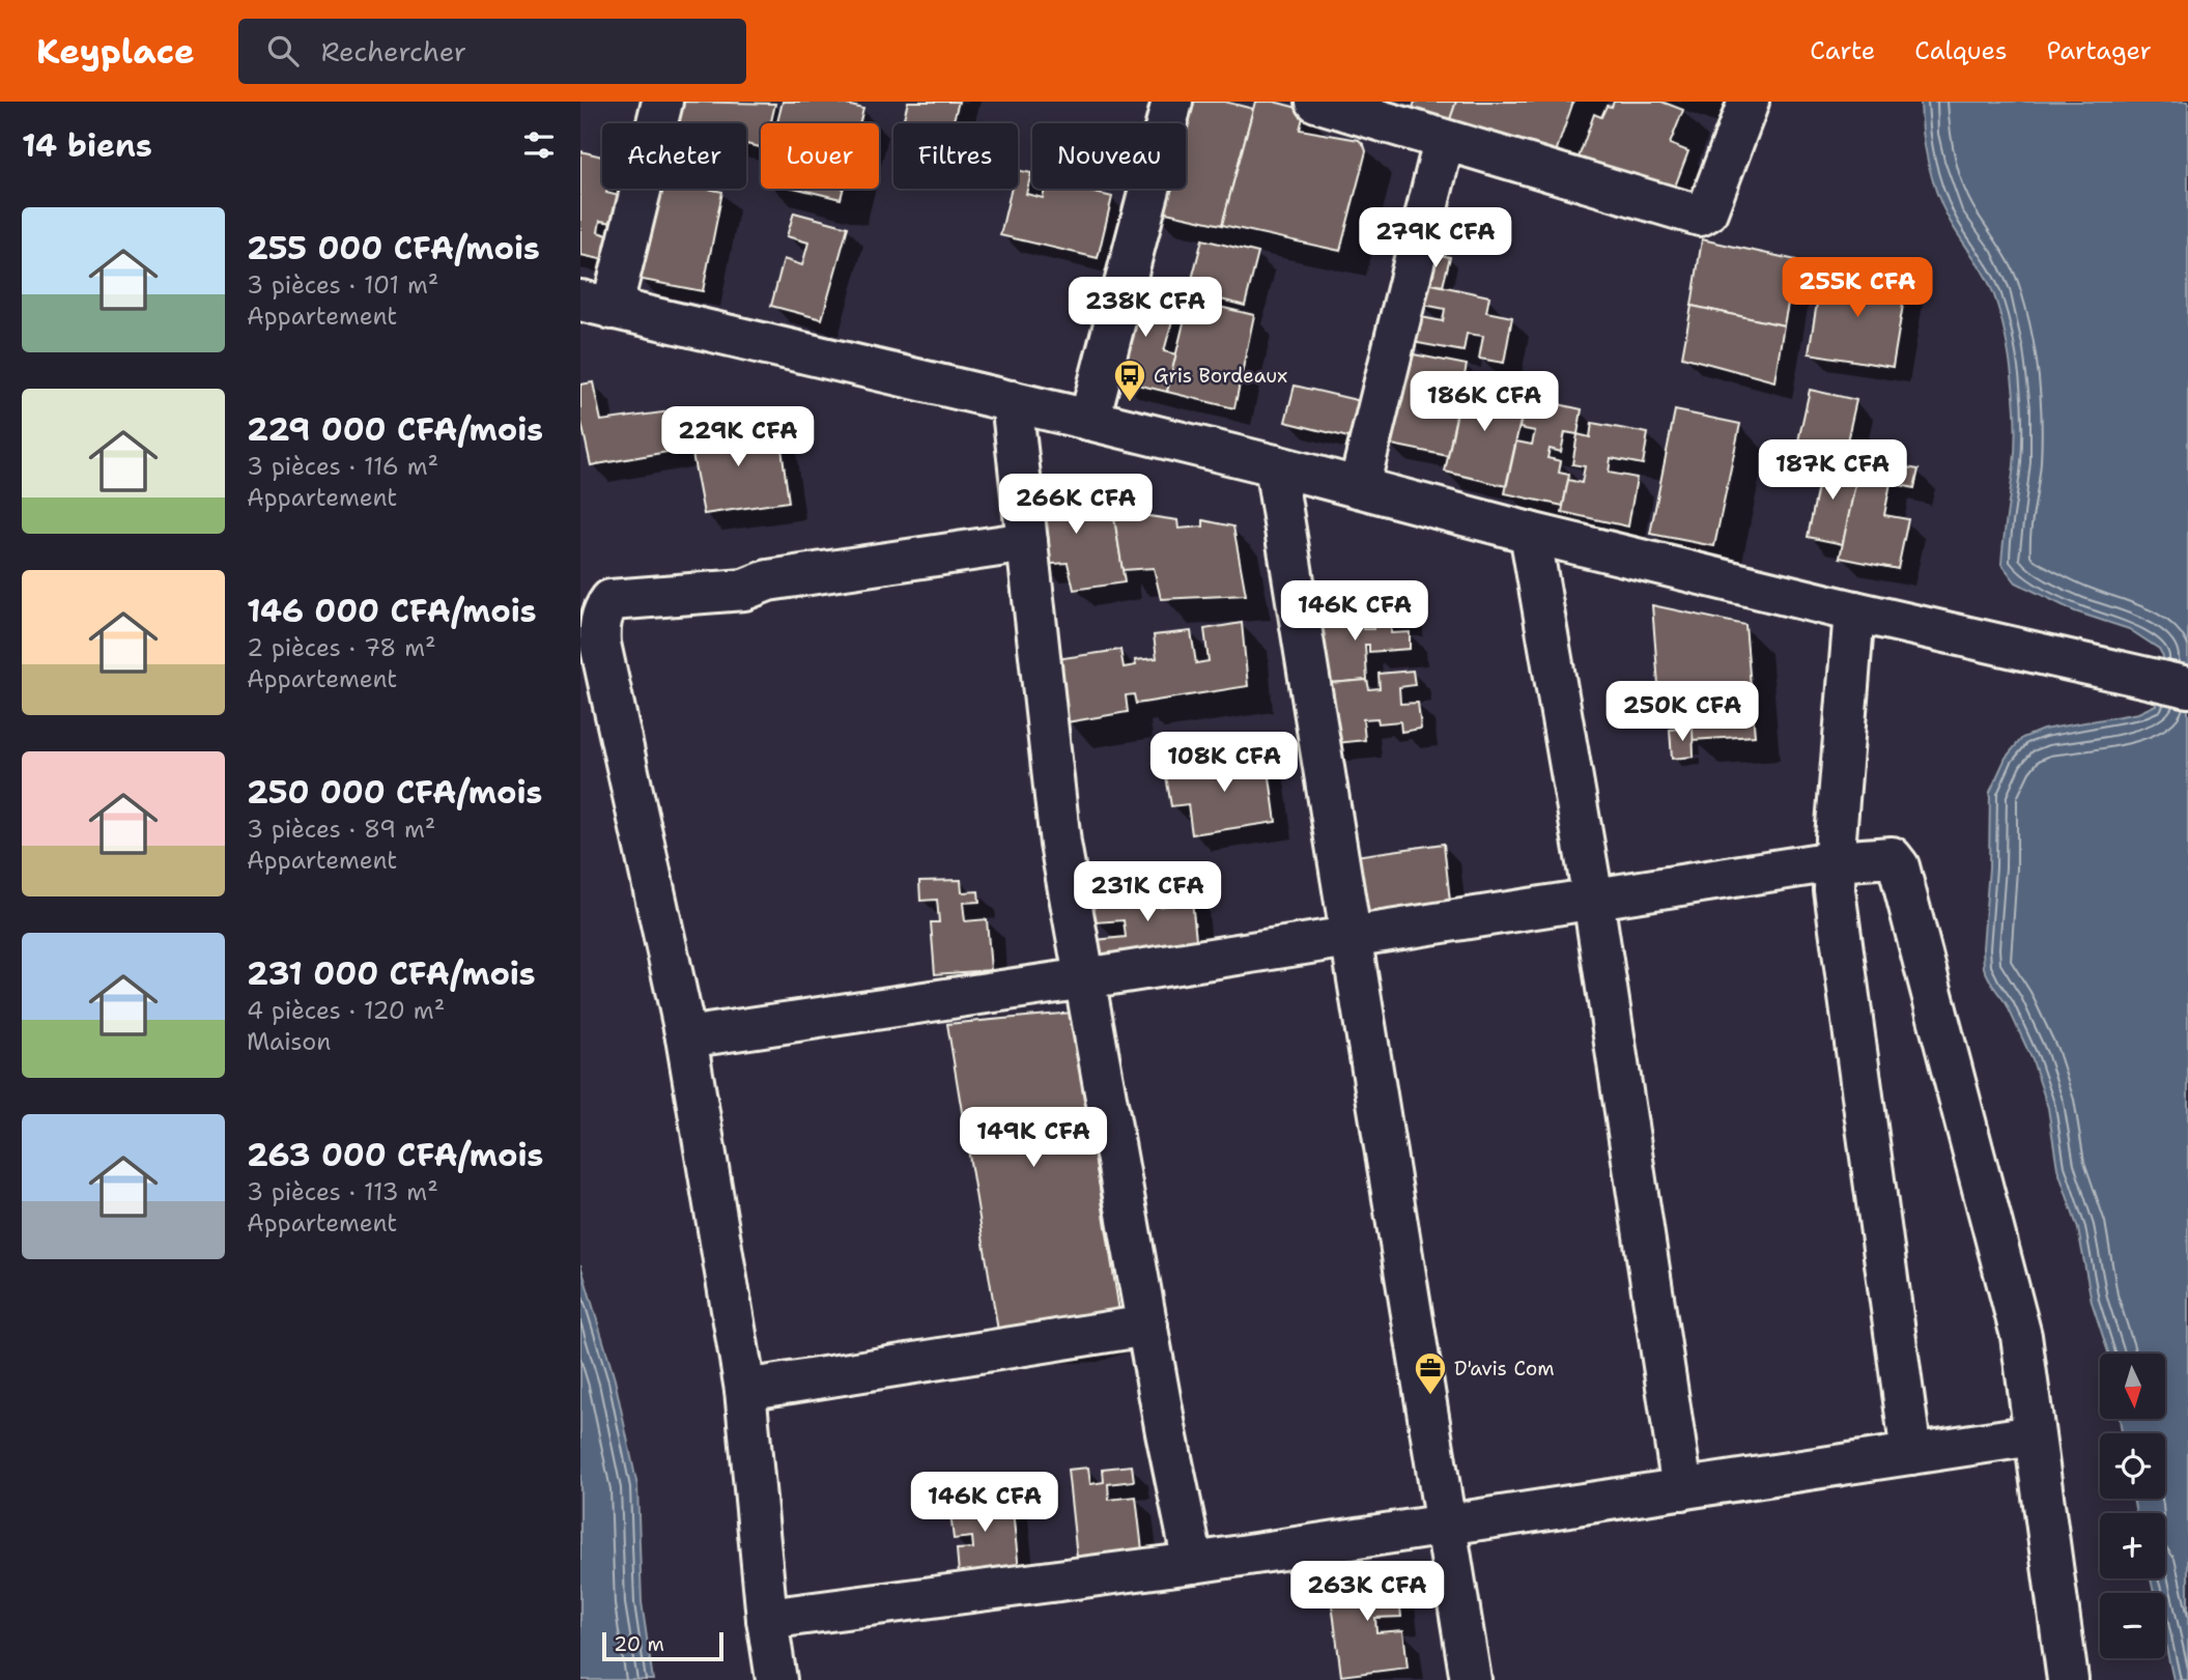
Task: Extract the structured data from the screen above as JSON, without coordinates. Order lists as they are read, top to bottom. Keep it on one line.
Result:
{"places":{"bus stop":["Gris Bordeaux"],"office":["D'avis Com"]},"scale_bar":"20 m","north":"bottom","page":{"header":"Keyplace","search":"Rechercher","nav":["Carte","Calques","Partager"],"heading":"14 biens","chip":["Acheter","Louer","Filtres","Nouveau"],"list":[{"name":"255 000 CFA/mois","note":"3 pièces · 101 m² · Appartement"},{"name":"229 000 CFA/mois","note":"3 pièces · 116 m² · Appartement"},{"name":"146 000 CFA/mois","note":"2 pièces · 78 m² · Appartement"},{"name":"250 000 CFA/mois","note":"3 pièces · 89 m² · Appartement"},{"name":"231 000 CFA/mois","note":"4 pièces · 120 m² · Maison"},{"name":"263 000 CFA/mois","note":"3 pièces · 113 m² · Appartement"}],"price":["279K CFA","255K CFA","238K CFA","186K CFA","229K CFA","187K CFA","266K CFA","146K CFA","250K CFA","108K CFA","231K CFA","149K CFA","146K CFA","263K CFA"],"map_buttons":["+","−"],"scale":"20 m"}}
